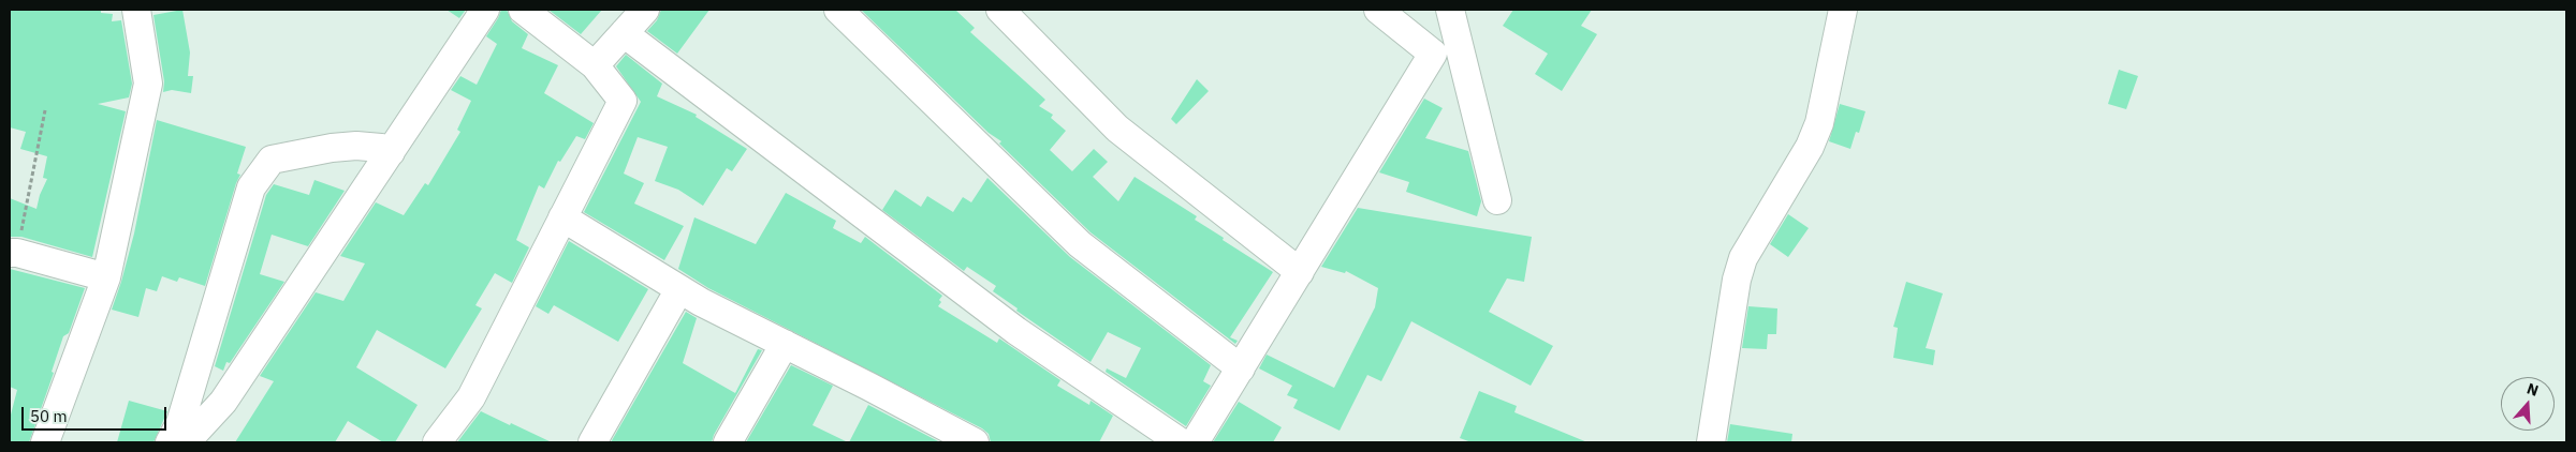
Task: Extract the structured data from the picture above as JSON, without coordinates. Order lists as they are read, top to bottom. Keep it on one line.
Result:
{"scale_bar":"50 m","north":"top"}
